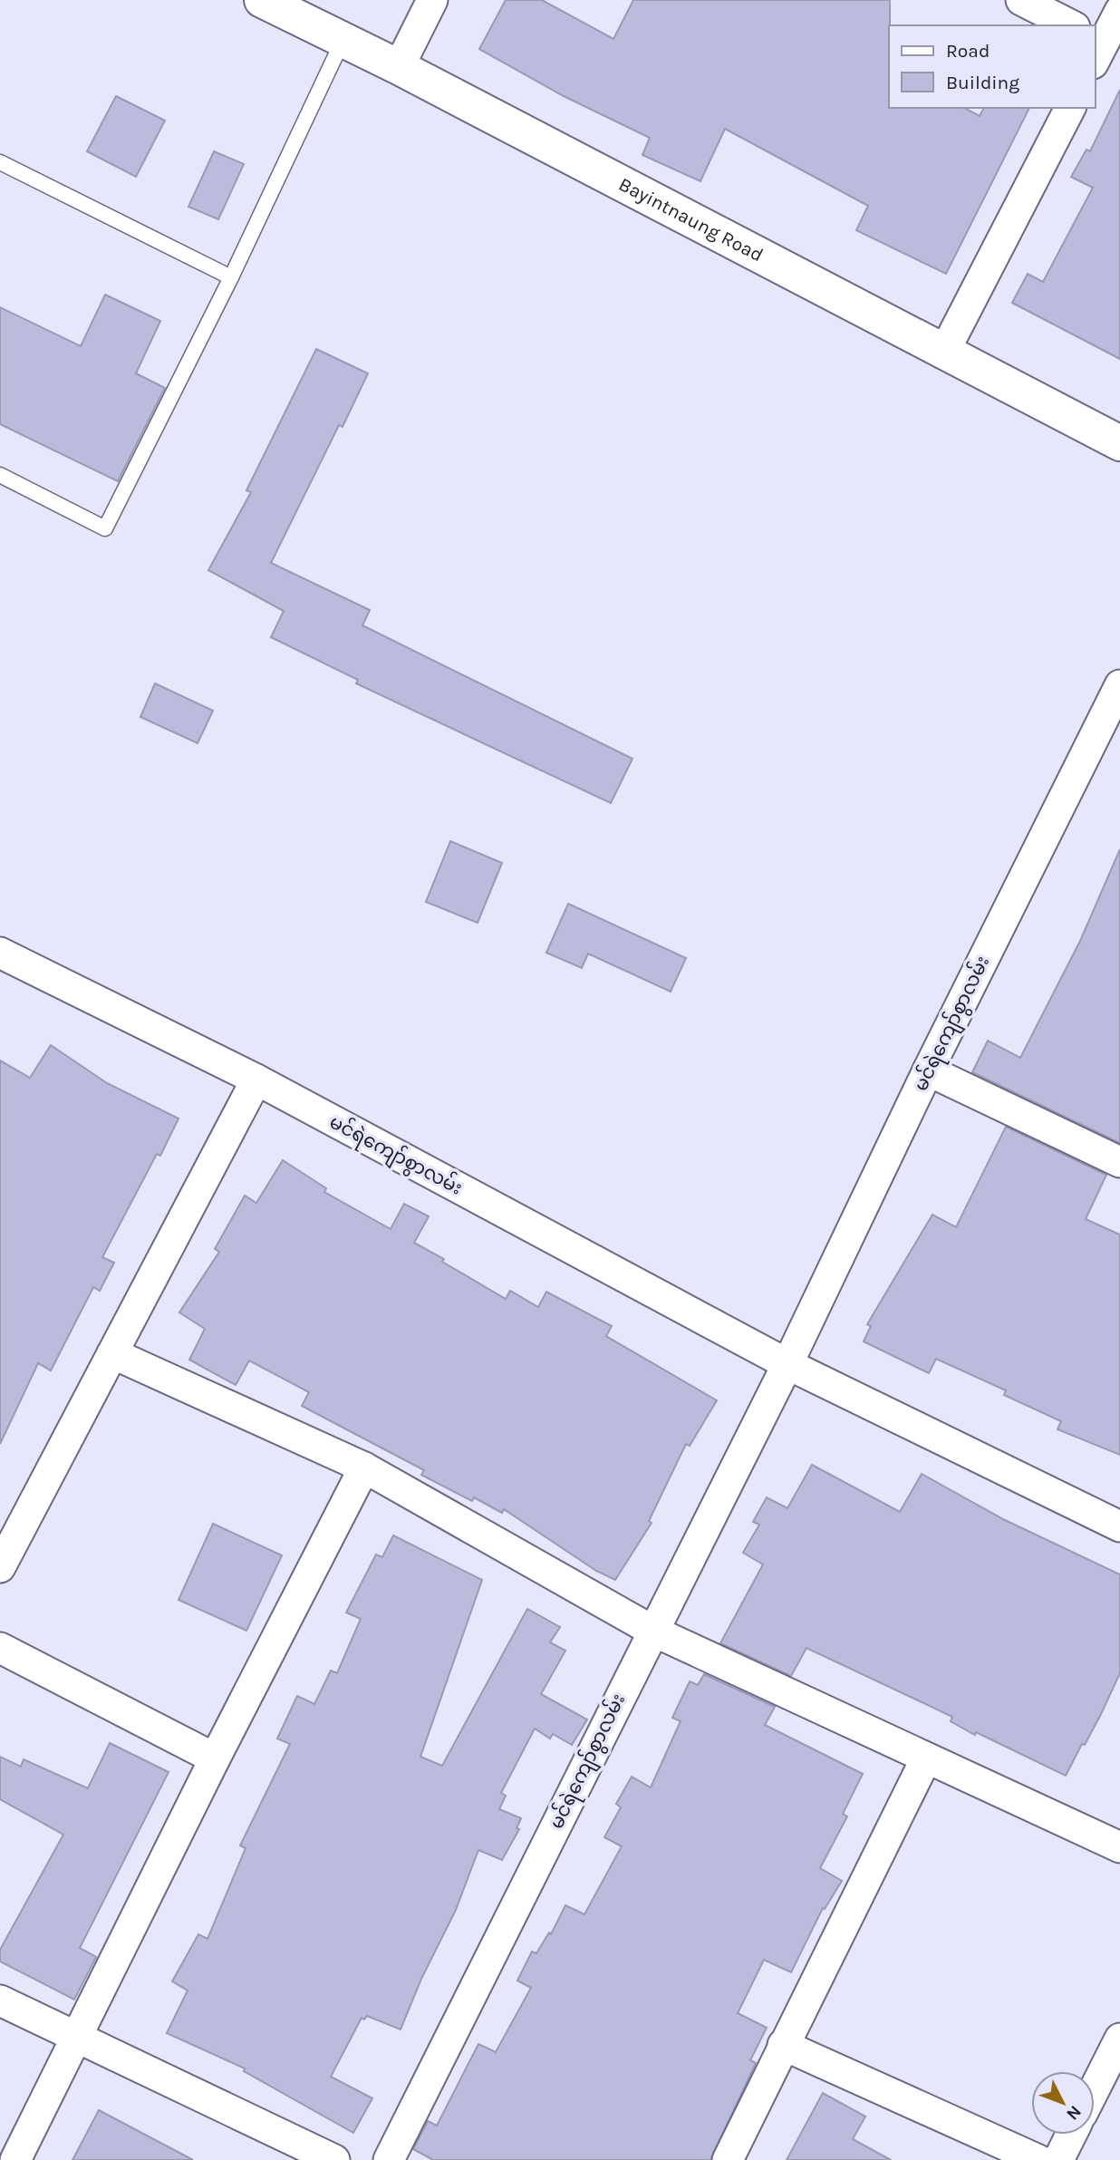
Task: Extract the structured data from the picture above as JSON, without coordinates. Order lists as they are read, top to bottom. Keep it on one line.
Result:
{"streets":{"street":["Bayintnaung Road","မင်ရဲကျော်စွာလမ်း"]},"legend":["Road","Building"],"north":"bottom right"}
